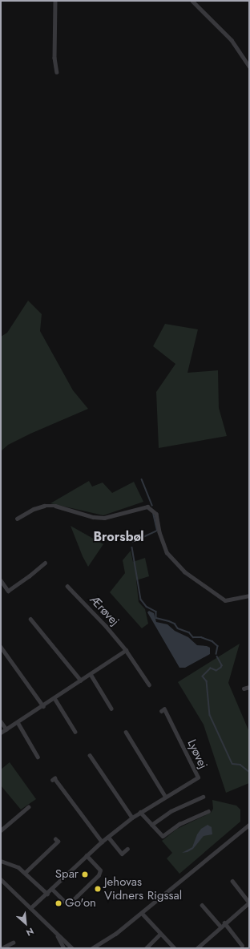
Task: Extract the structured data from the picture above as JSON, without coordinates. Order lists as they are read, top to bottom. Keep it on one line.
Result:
{"streets":{"street":["Ærøvej","Lyøvej"]},"districts":["Brorsbøl"],"places":["Spar","Jehovas Vidners Rigssal","Go'on"],"north":"bottom right"}
